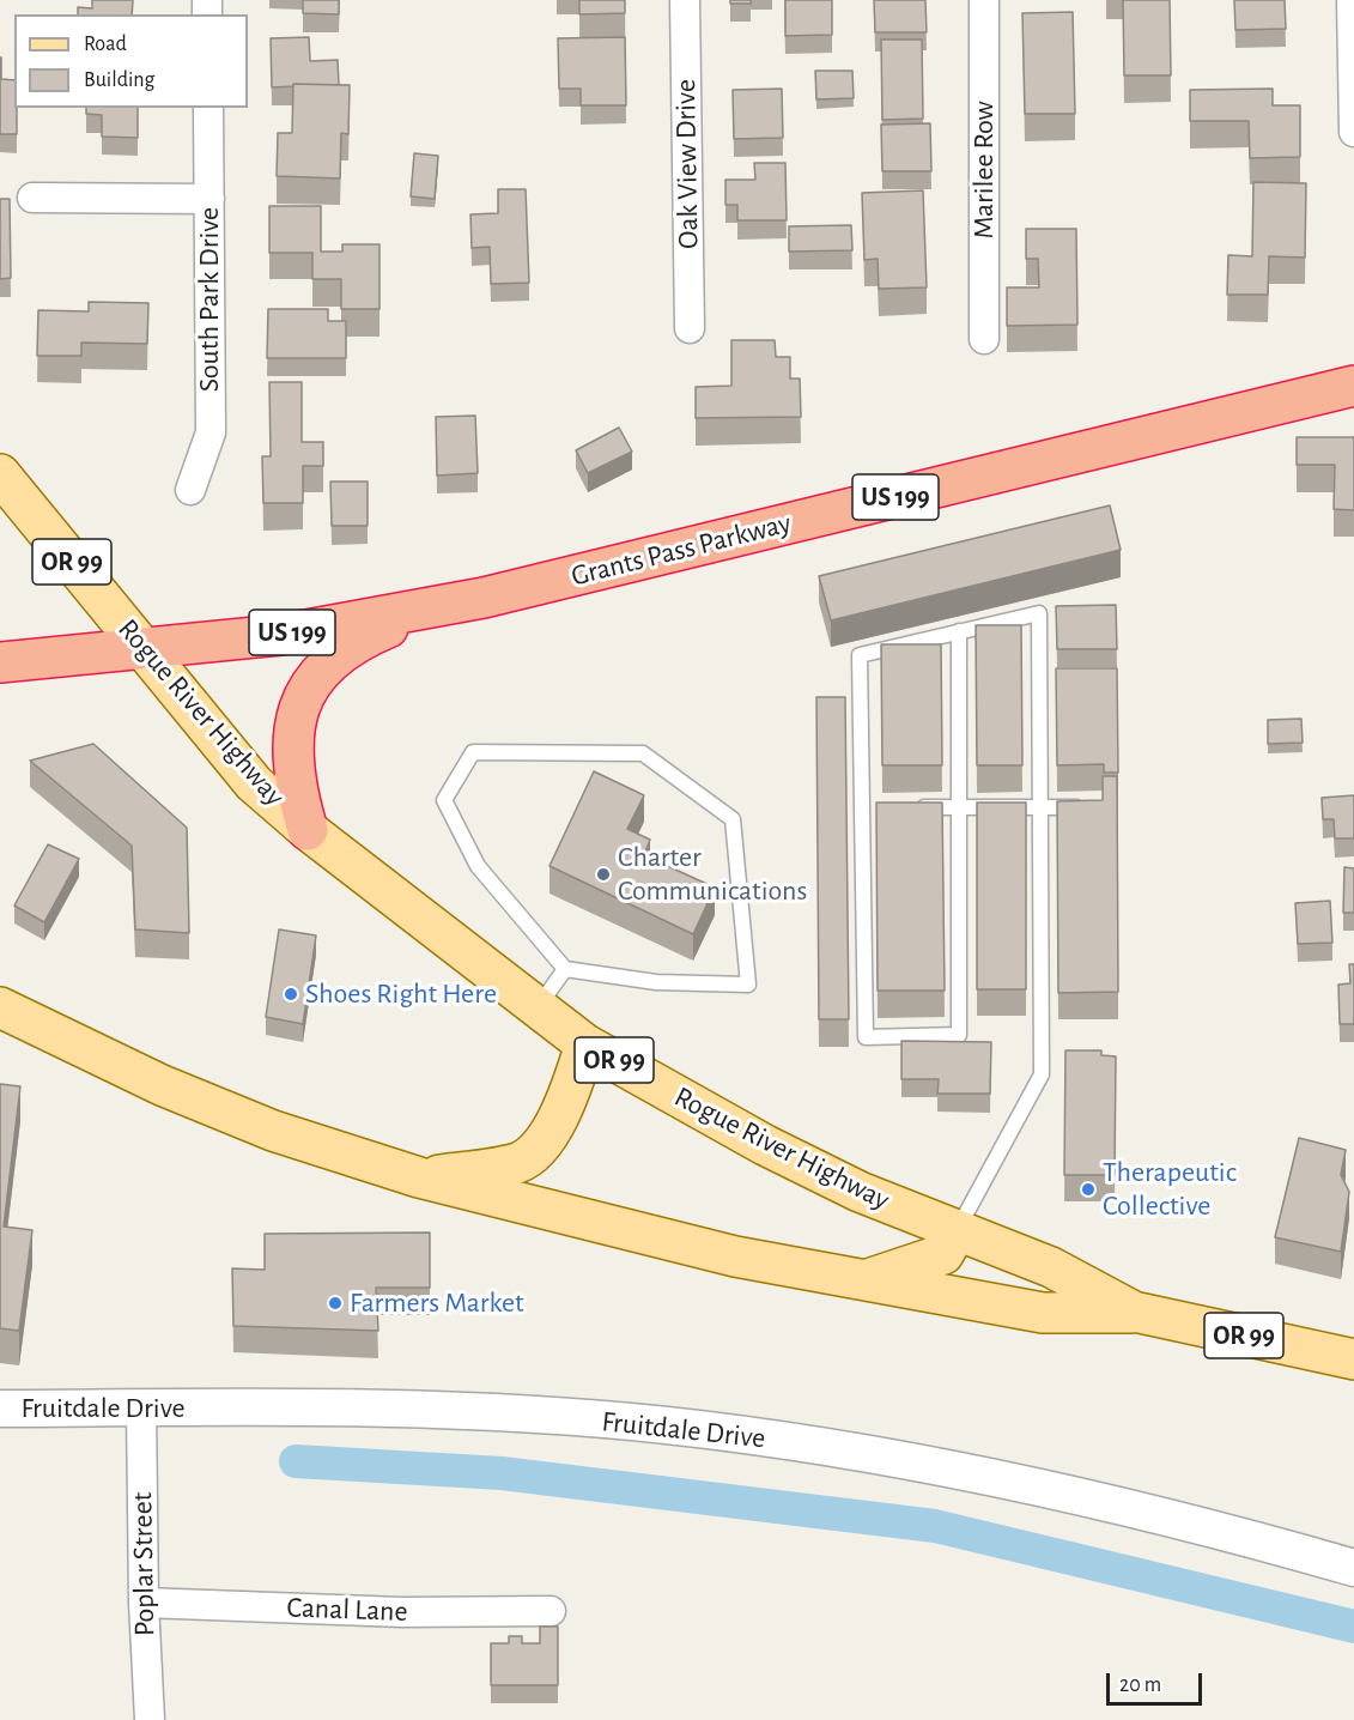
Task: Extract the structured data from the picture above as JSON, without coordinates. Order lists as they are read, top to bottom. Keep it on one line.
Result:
{"streets":{"highway":["US 199","Grants Pass Parkway"],"main road":["OR 99","Rogue River Highway"],"street":["Oak View Drive","Marilee Row","South Park Drive","Fruitdale Drive","Poplar Street","Canal Lane"]},"crossings":[["Grants Pass Parkway","Rogue River Highway"],["OR 99","Rogue River Highway"],["Fruitdale Drive","Poplar Street"],["Poplar Street","Canal Lane"]],"places":["Charter Communications","Shoes Right Here","Therapeutic Collective","Farmers Market"],"legend":["Road","Building"],"scale_bar":"20 m"}
